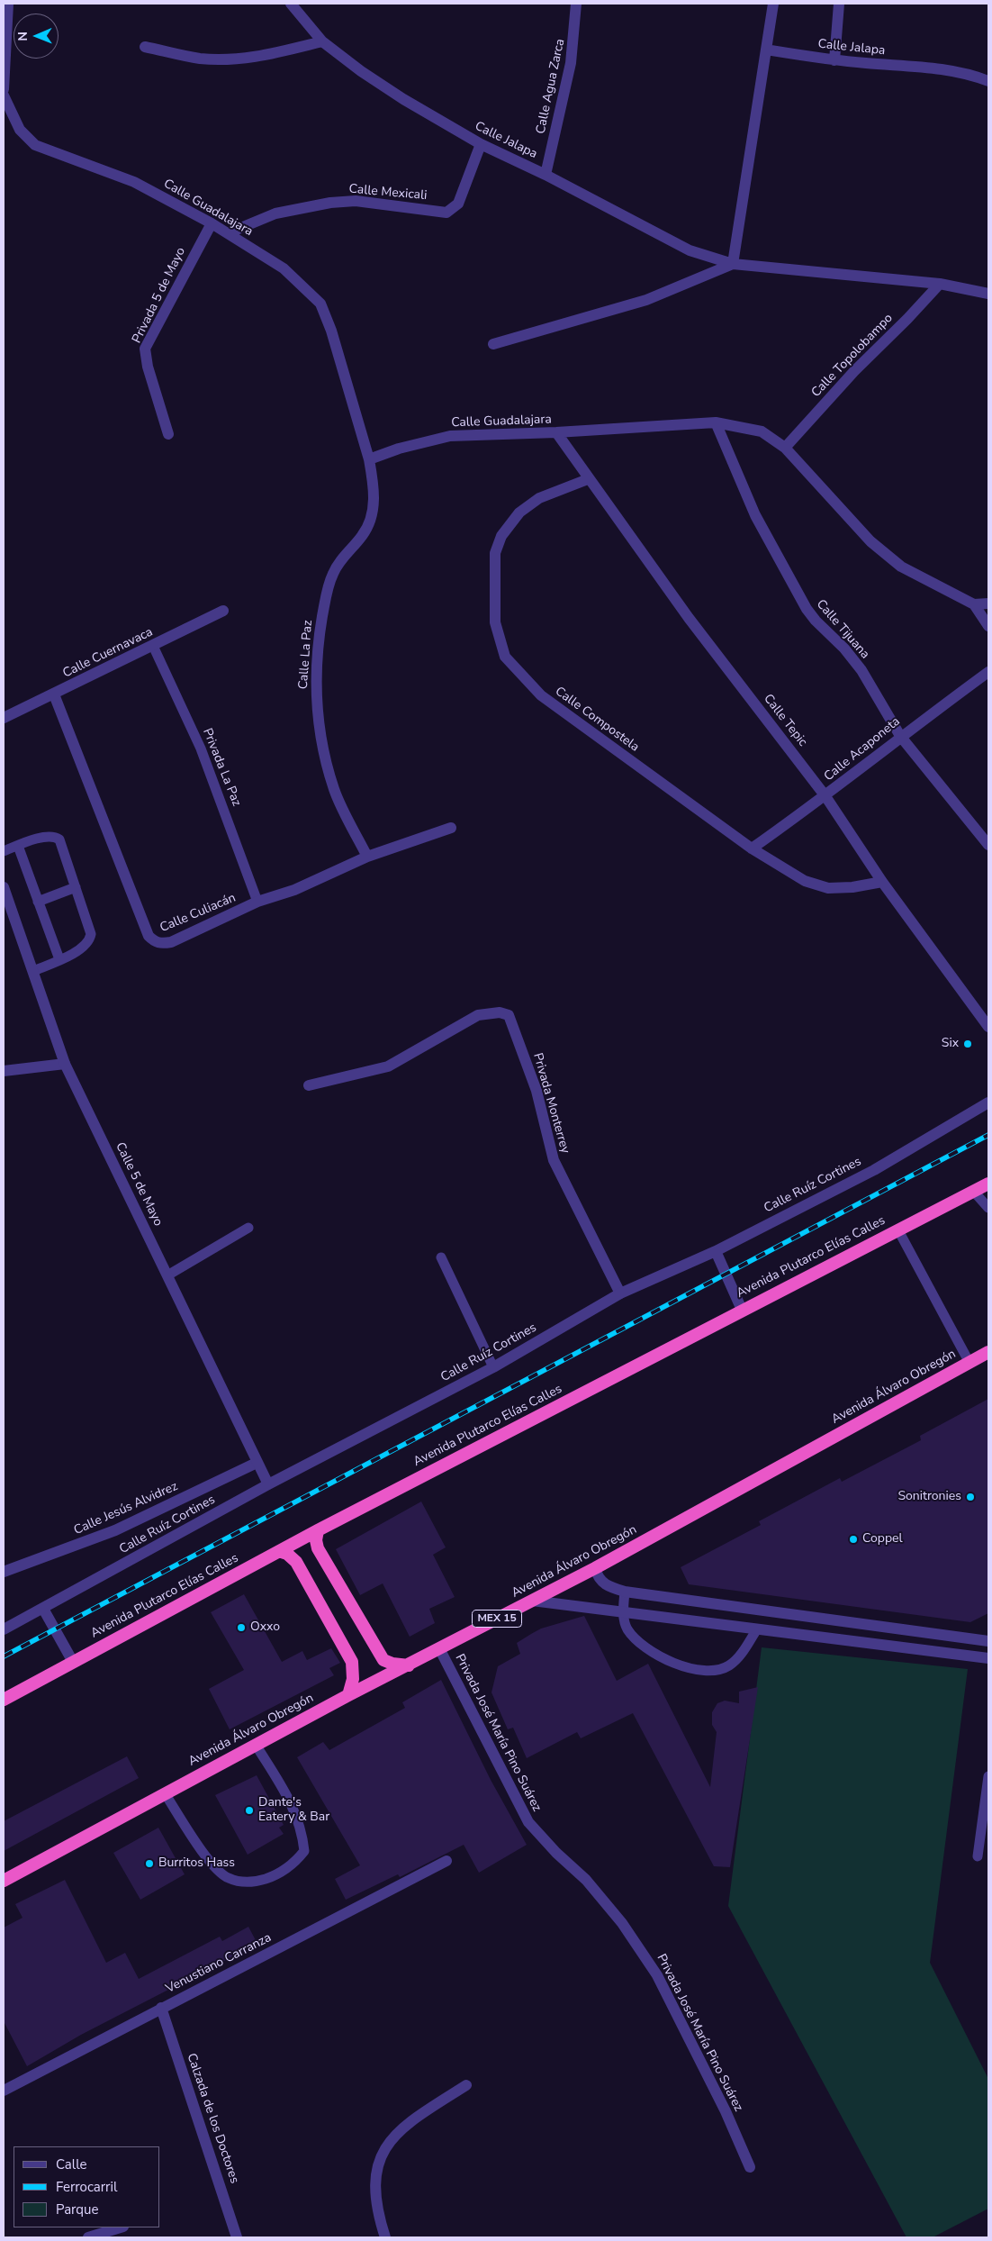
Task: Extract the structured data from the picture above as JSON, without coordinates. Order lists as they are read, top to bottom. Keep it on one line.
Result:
{"streets":{"highway":["Avenida Plutarco Elías Calles","Avenida Álvaro Obregón","MEX 15"],"street":["Calle Jalapa","Calle Agua Zarca","Calle Mexicali","Calle Guadalajara","Privada 5 de Mayo","Calle Topolobampo","Calle Tijuana","Calle Cuernavaca","Calle La Paz","Calle Compostela","Calle Tepic","Calle Acaponeta","Calle Culiacán","Privada Monterrey","Calle 5 de Mayo","Calle Ruíz Cortines","Calle Jesús Alvidrez","Privada José María Pino Suárez","Venustiano Carranza","Calzada de los Doctores"],"lane":["Privada La Paz"]},"crossings":[["Calle Jalapa","Calle Agua Zarca"],["Calle Jalapa","Calle Mexicali"],["Calle Jalapa","Calle Topolobampo"],["Calle Mexicali","Calle Guadalajara"],["Calle Guadalajara","Privada 5 de Mayo"],["Calle Guadalajara","Calle Topolobampo"],["Calle Guadalajara","Calle Tijuana"],["Calle Guadalajara","Calle La Paz"],["Calle Guadalajara","Calle Tepic"],["Calle Tijuana","Calle Acaponeta"],["Calle Cuernavaca","Privada La Paz"],["Calle Cuernavaca","Calle Culiacán"],["Calle La Paz","Calle Culiacán"],["Calle Compostela","Calle Tepic"],["Calle Compostela","Calle Acaponeta"],["Calle Tepic","Calle Acaponeta"],["Privada La Paz","Calle Culiacán"],["Privada Monterrey","Calle Ruíz Cortines"],["Calle 5 de Mayo","Calle Ruíz Cortines"],["Calle 5 de Mayo","Calle Jesús Alvidrez"],["Avenida Álvaro Obregón","Privada José María Pino Suárez"],["Venustiano Carranza","Calzada de los Doctores"]],"places":["Six","Sonitronies","Coppel","Oxxo","Dante's Eatery & Bar","Burritos Hass"],"legend":["Calle","Ferrocarril","Parque"],"north":"left"}
